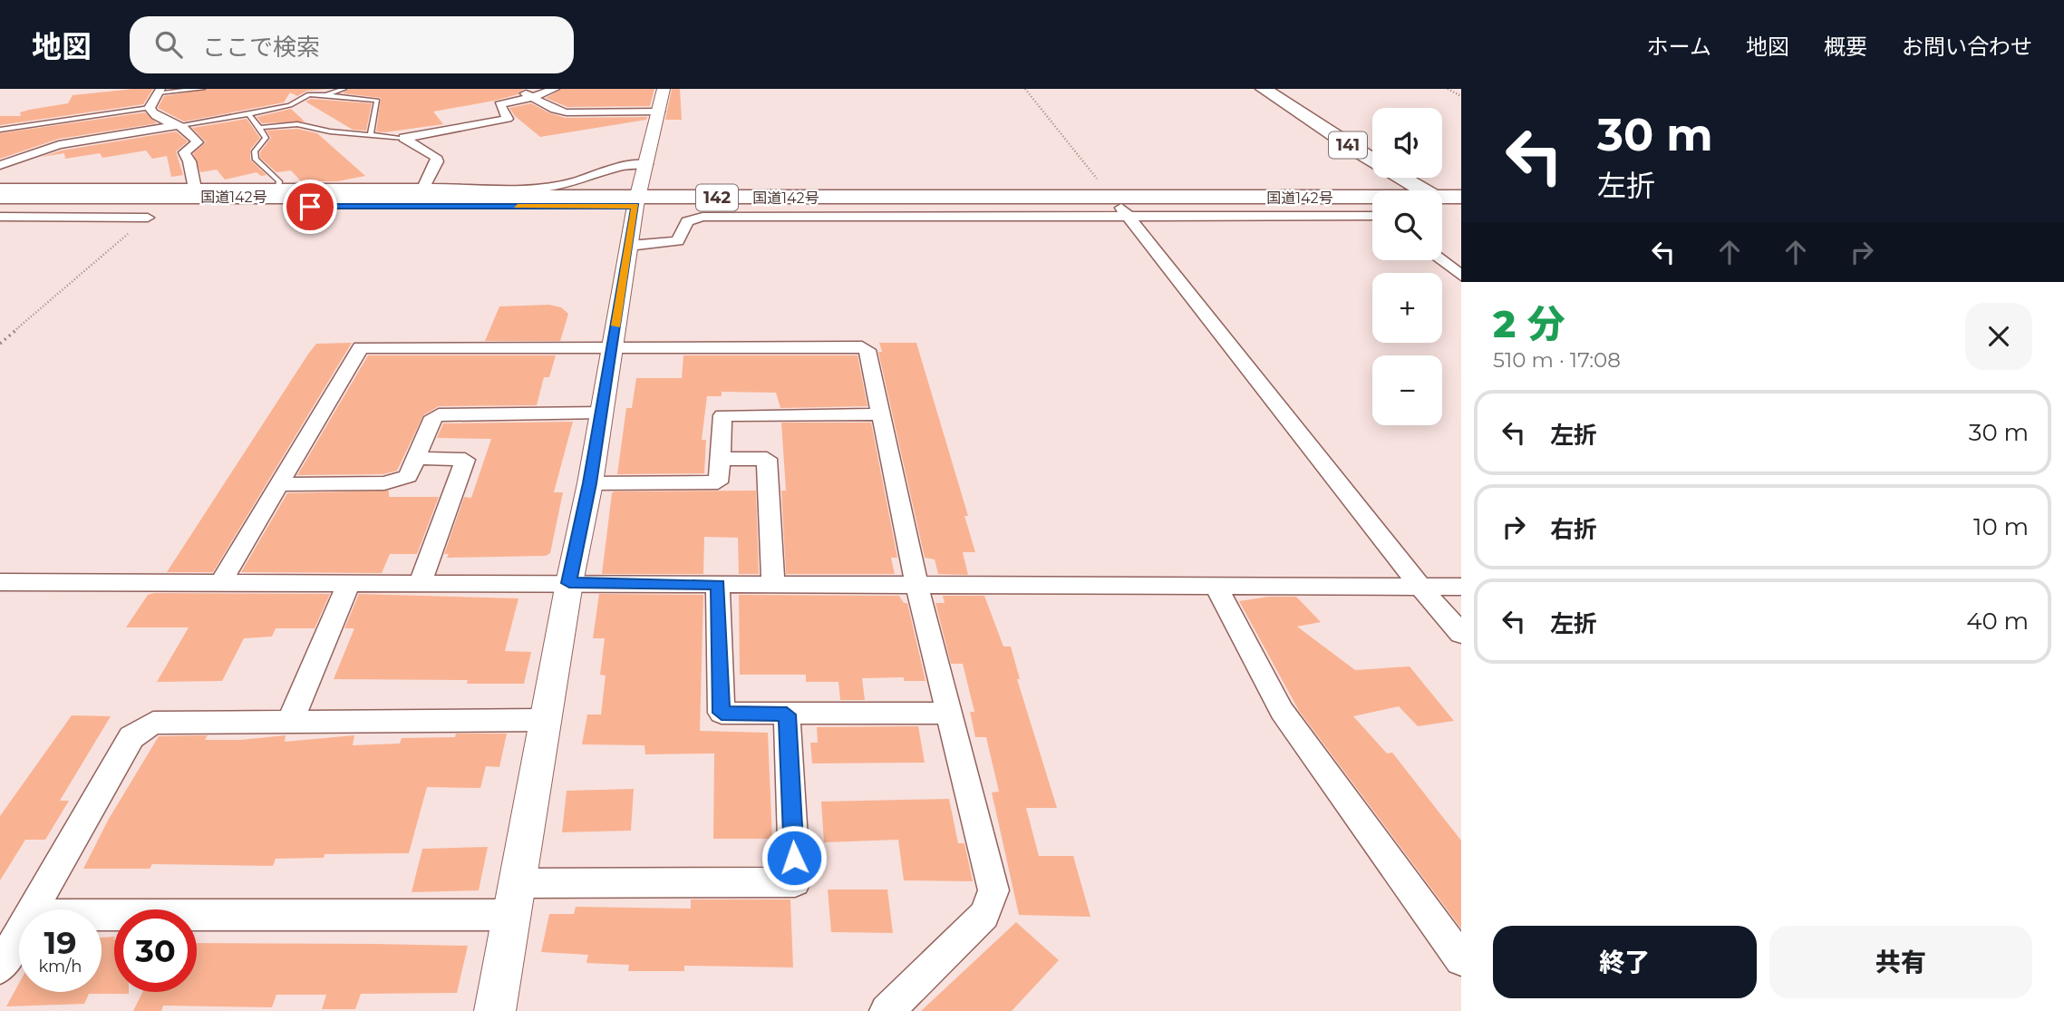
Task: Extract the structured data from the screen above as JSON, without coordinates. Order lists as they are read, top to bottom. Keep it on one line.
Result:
{"streets":{"highway":["141","国道142号","142"]},"crossings":[["141","国道142号"]],"page":{"header":"地図","search":"ここで検索","nav":["ホーム","地図","概要","お問い合わせ"],"turn":["30 m","左折"],"map_buttons":["+","−"],"heading":["2 分","510 m · 17:08"],"list":[{"name":"左折","value":"30 m"},{"name":"右折","value":"10 m"},{"name":"左折","value":"40 m"}],"speed":"19 km/h","limit":"30","buttons":["終了","共有"]}}
